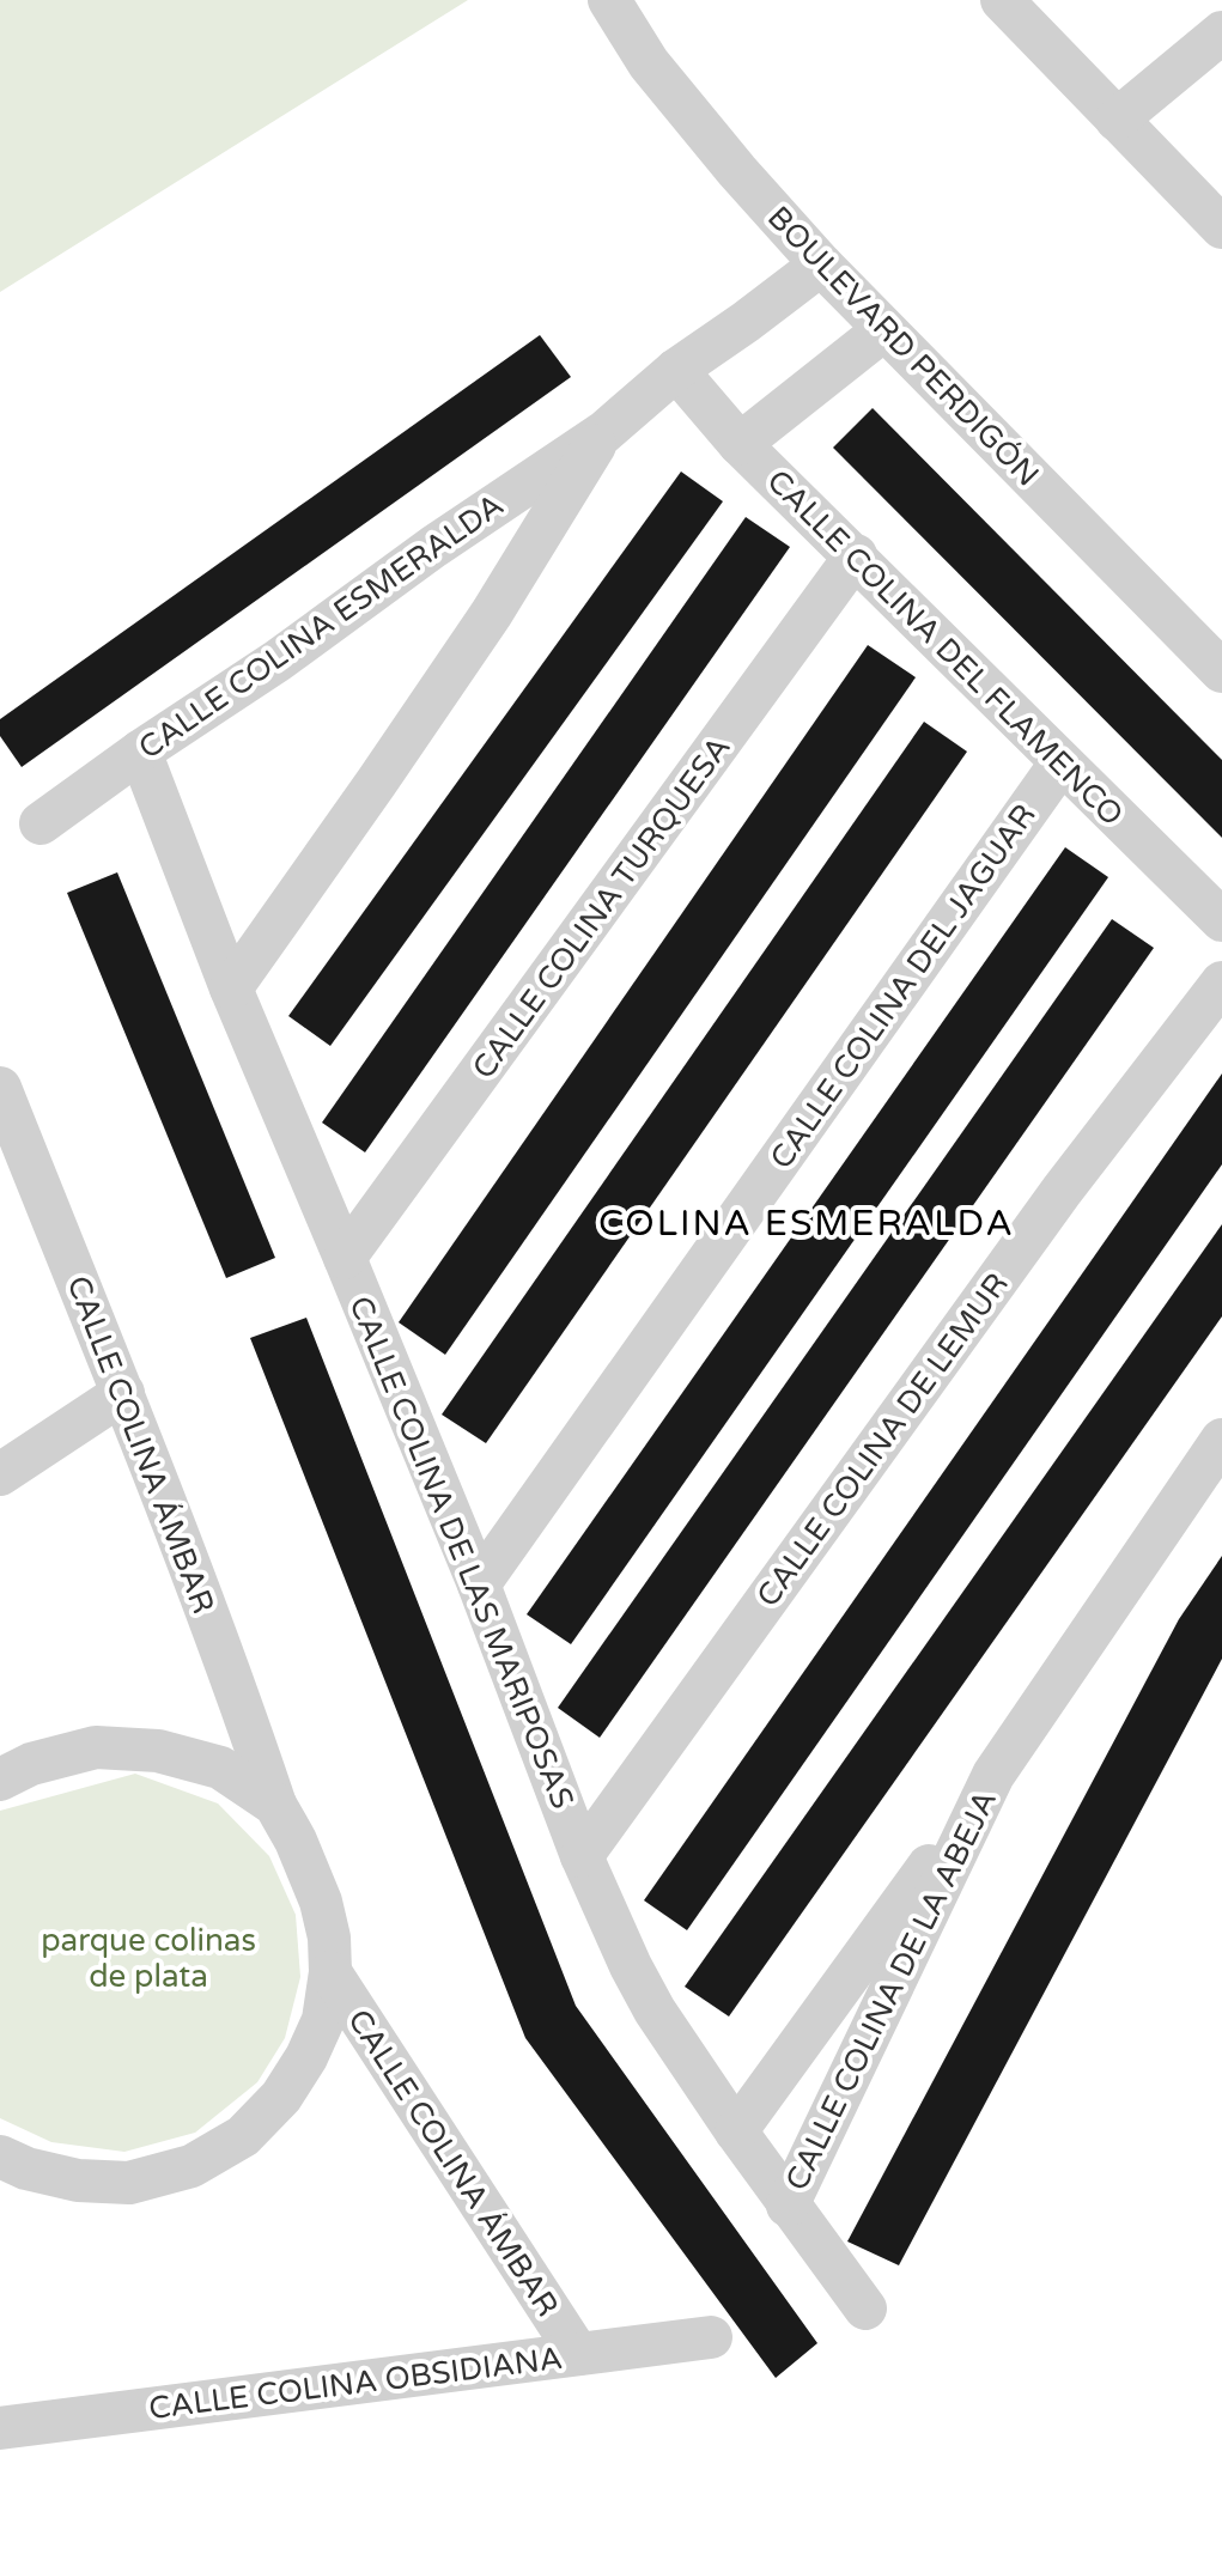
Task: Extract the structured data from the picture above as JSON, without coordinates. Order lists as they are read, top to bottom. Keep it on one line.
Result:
{"streets":{"street":["BOULEVARD PERDIGÓN","CALLE COLINA ESMERALDA","CALLE COLINA DEL FLAMENCO","CALLE COLINA TURQUESA","CALLE COLINA DEL JAGUAR","CALLE COLINA DE LEMUR","CALLE COLINA ÁMBAR","CALLE COLINA DE LAS MARIPOSAS","CALLE COLINA DE LA ABEJA","CALLE COLINA OBSIDIANA"]},"crossings":[["BOULEVARD PERDIGÓN","CALLE COLINA ESMERALDA"],["CALLE COLINA ESMERALDA","CALLE COLINA DEL FLAMENCO"],["CALLE COLINA ESMERALDA","CALLE COLINA DE LAS MARIPOSAS"],["CALLE COLINA DEL FLAMENCO","CALLE COLINA TURQUESA"],["CALLE COLINA DEL FLAMENCO","CALLE COLINA DEL JAGUAR"],["CALLE COLINA TURQUESA","CALLE COLINA DE LAS MARIPOSAS"],["CALLE COLINA DEL JAGUAR","CALLE COLINA DE LAS MARIPOSAS"],["CALLE COLINA DE LEMUR","CALLE COLINA DE LAS MARIPOSAS"],["CALLE COLINA ÁMBAR","CALLE COLINA OBSIDIANA"],["CALLE COLINA DE LAS MARIPOSAS","CALLE COLINA DE LA ABEJA"]],"districts":["COLINA ESMERALDA"],"parks":["parque colinas de plata"]}
